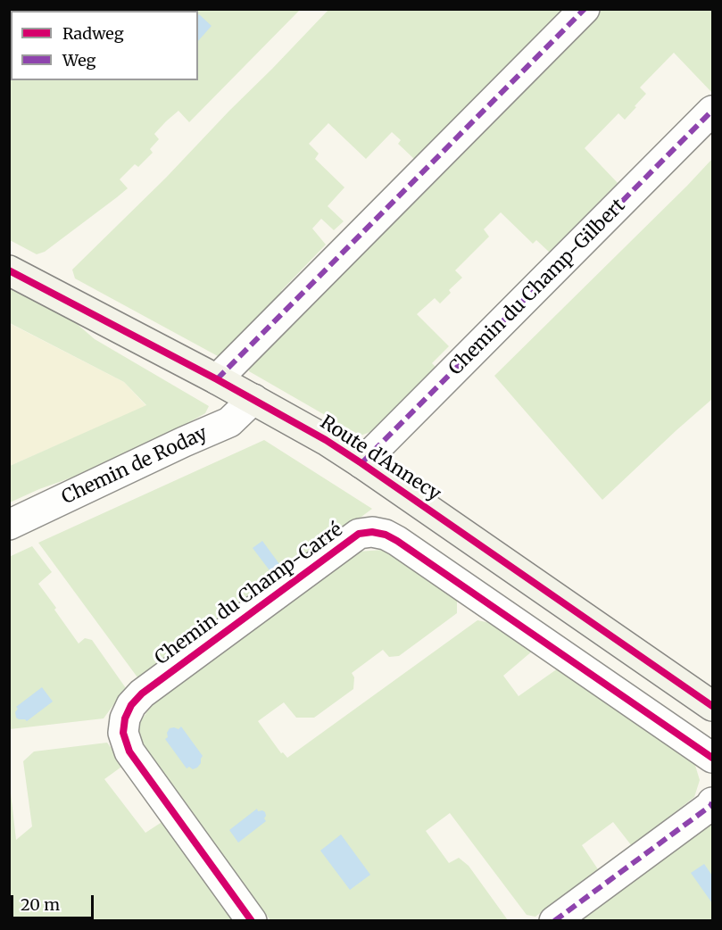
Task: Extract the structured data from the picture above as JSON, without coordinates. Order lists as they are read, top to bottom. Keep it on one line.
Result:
{"streets":{"main road":["Route d'Annecy"],"street":["Chemin du Champ-Gilbert","Chemin de Roday","Chemin du Champ-Carré"]},"crossings":[["Chemin du Champ-Gilbert","Route d'Annecy"],["Route d'Annecy","Chemin de Roday"]],"legend":["Radweg","Weg"],"scale_bar":"20 m"}
